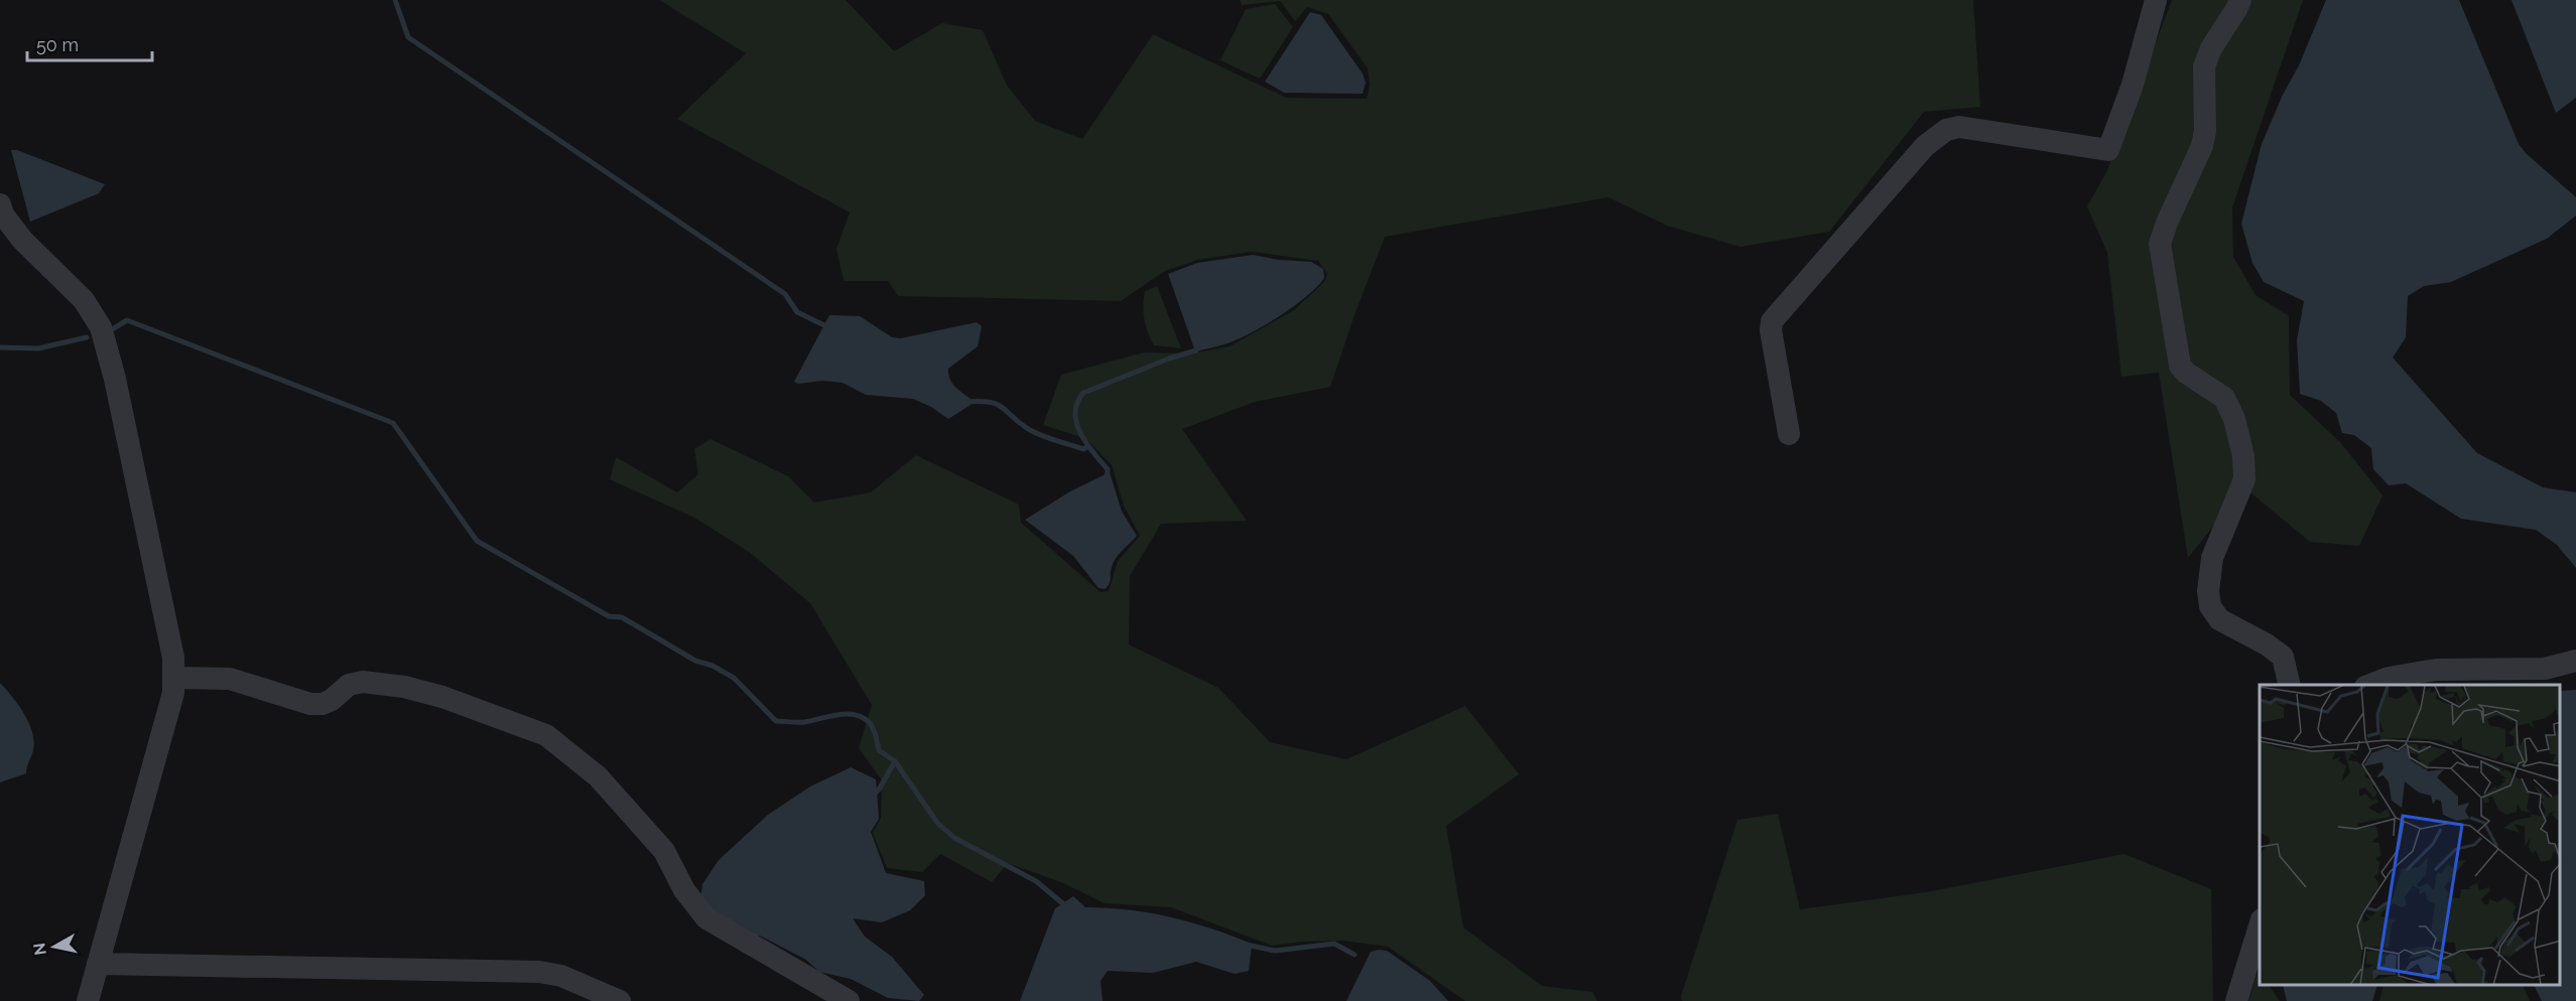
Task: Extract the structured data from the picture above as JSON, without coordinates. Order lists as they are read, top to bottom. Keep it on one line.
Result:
{"scale_bar":"50 m","north":"left"}
